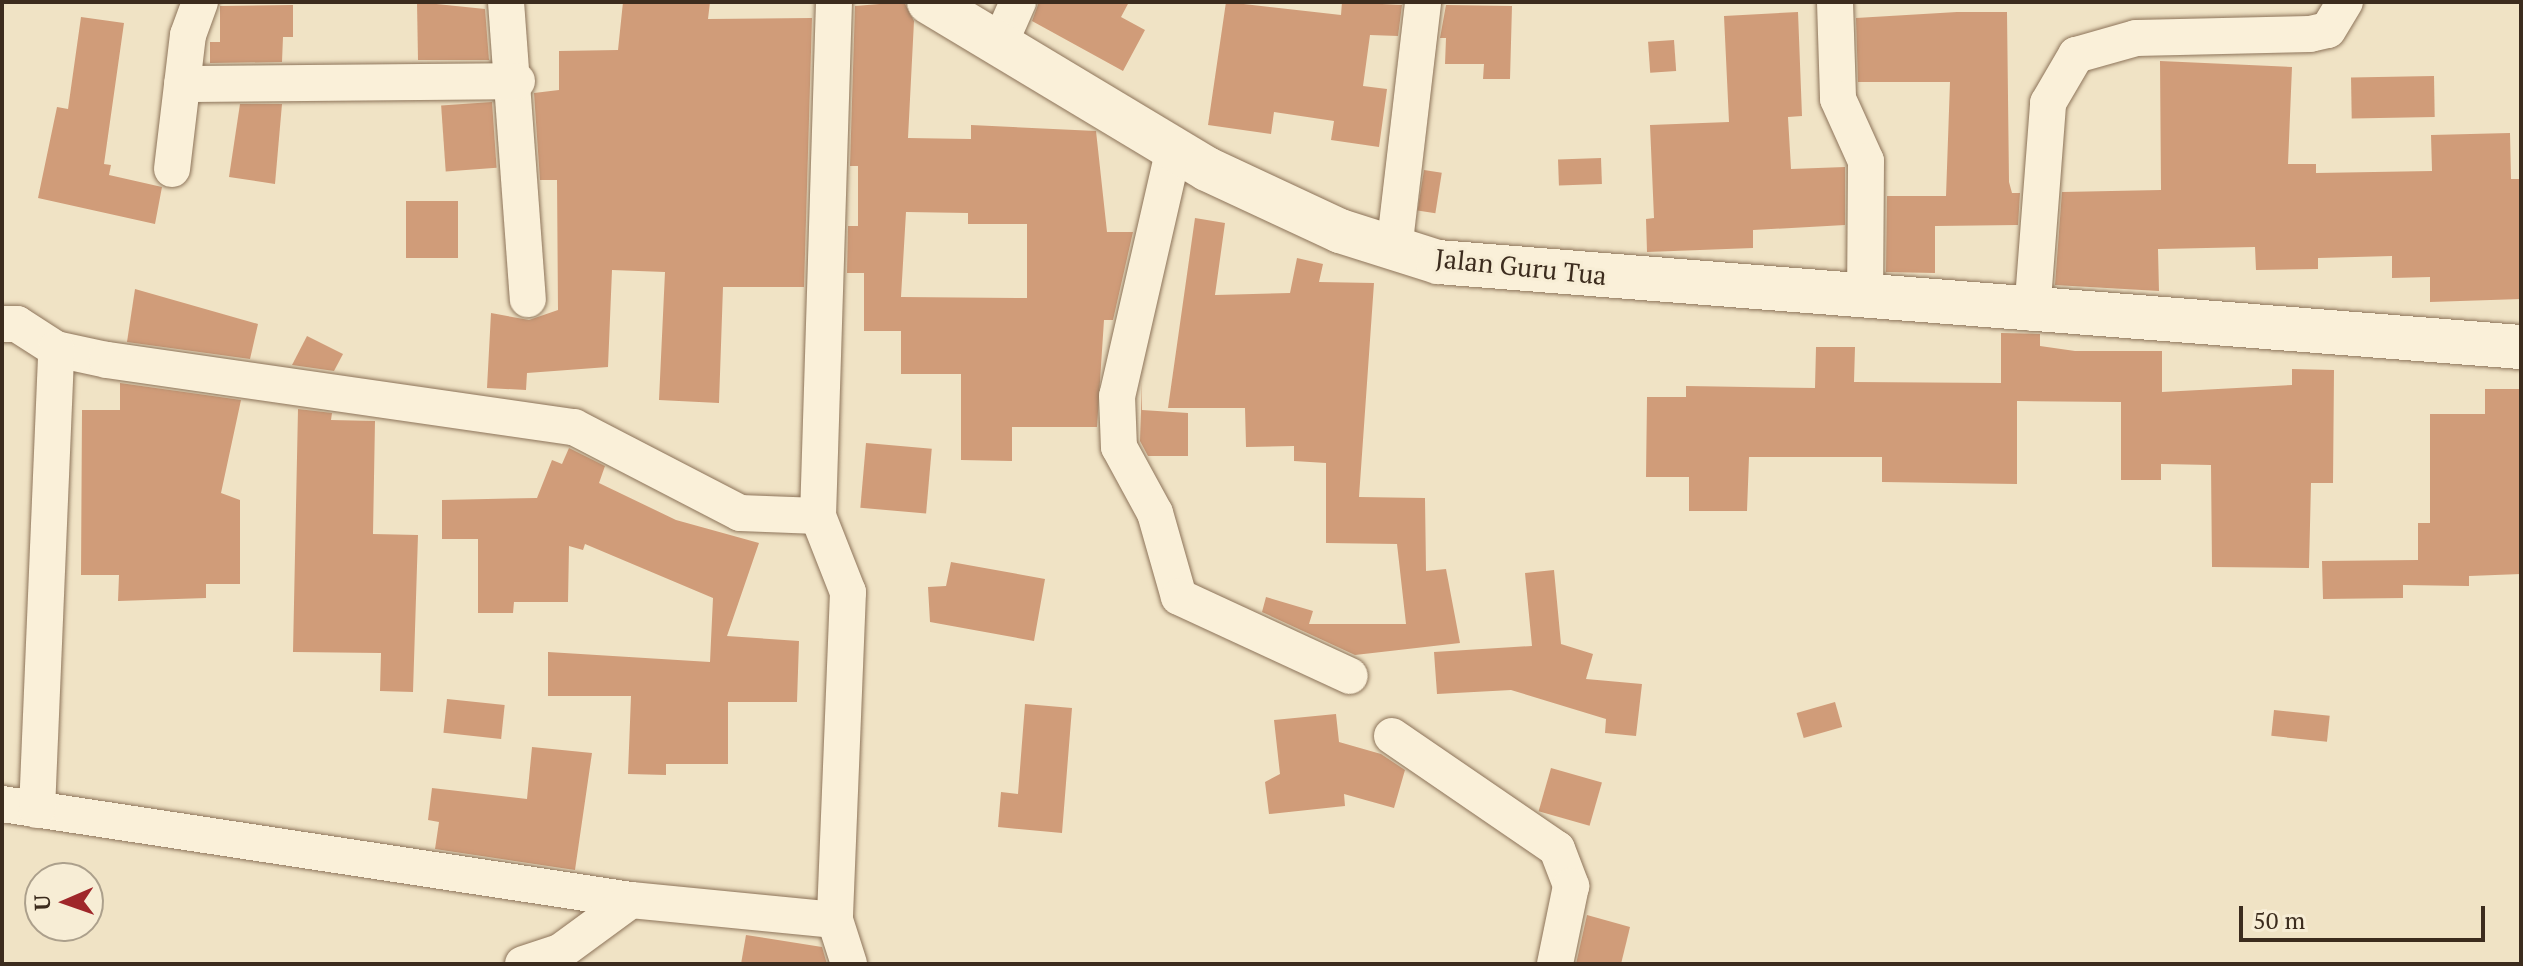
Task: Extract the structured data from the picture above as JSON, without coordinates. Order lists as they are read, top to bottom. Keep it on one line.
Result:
{"streets":{"main road":["Jalan Guru Tua"]},"scale_bar":"50 m","north":"left"}
